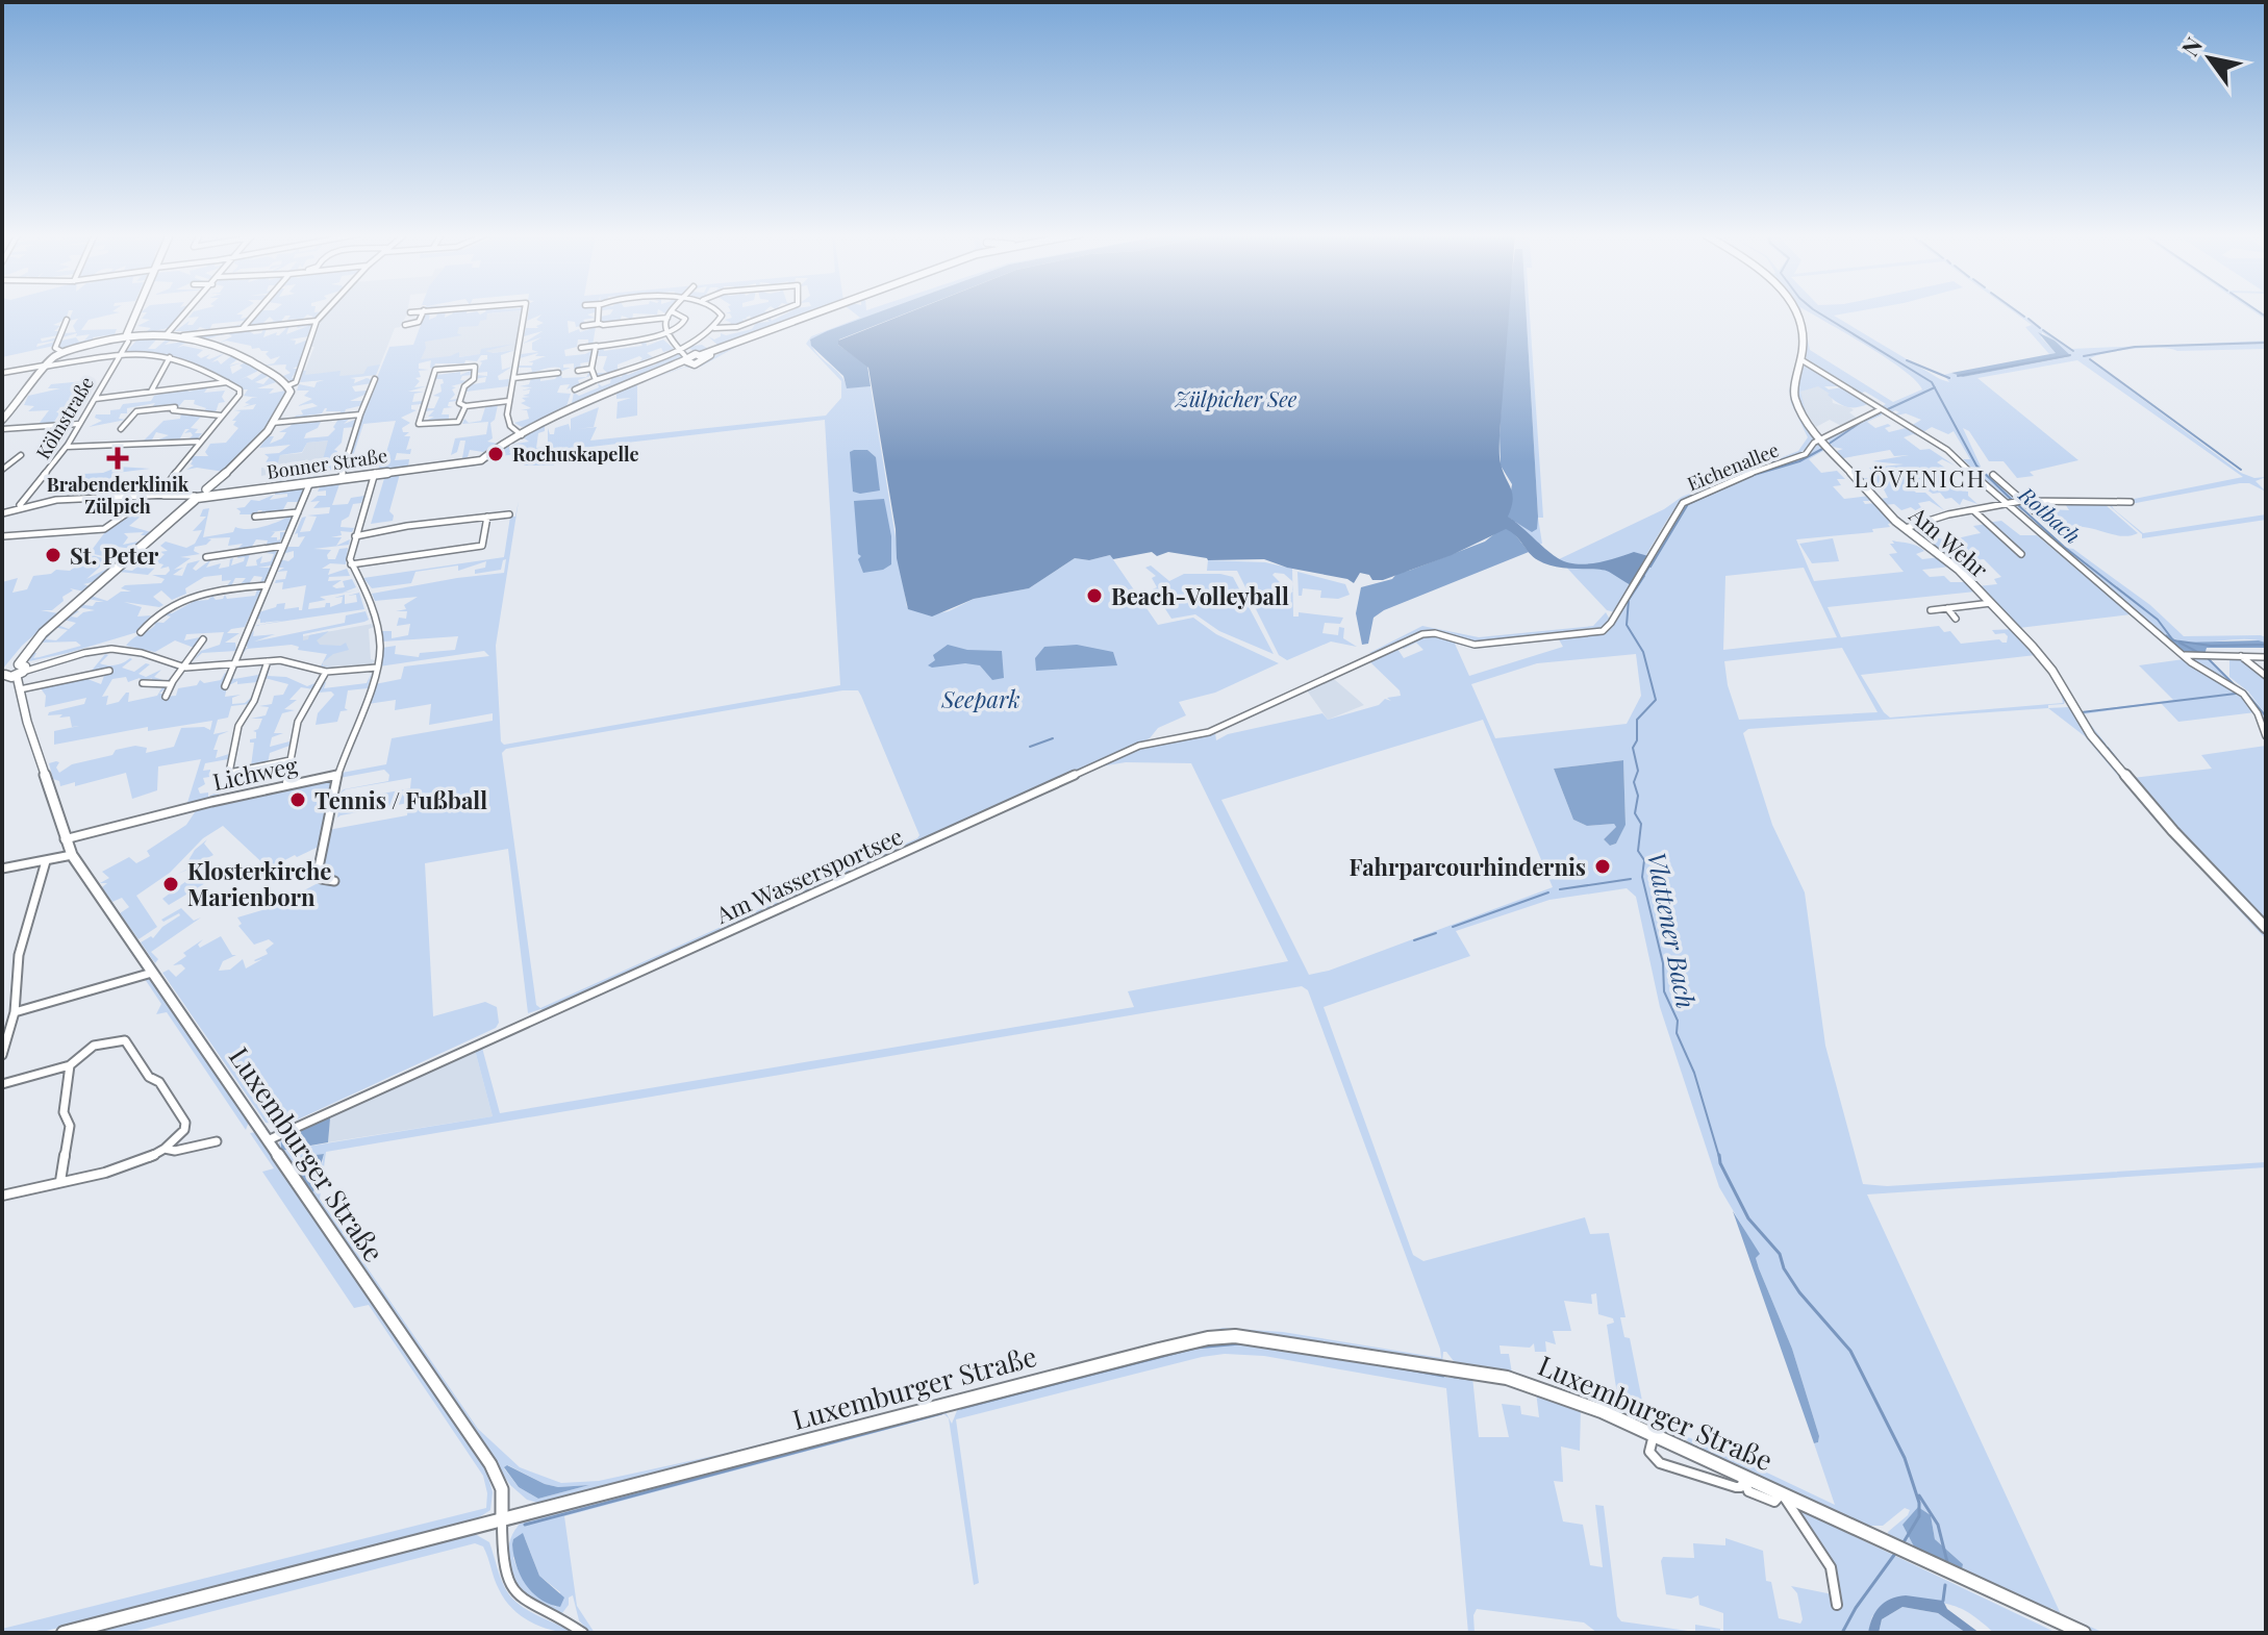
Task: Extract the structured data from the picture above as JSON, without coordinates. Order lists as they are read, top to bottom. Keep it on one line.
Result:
{"streets":{"main road":["Bonner Straße","Luxemburger Straße"],"street":["Kölnstraße","Eichenallee","Am Wehr","Lichweg","Am Wassersportsee"]},"crossings":[["Eichenallee","Am Wehr"],["Eichenallee","Am Wassersportsee"],["Lichweg","Luxemburger Straße"],["Am Wassersportsee","Luxemburger Straße"]],"districts":["LÖVENICH"],"water":["Zülpicher See","Rotbach","Vlattener Bach"],"parks":["Seepark"],"places":{"other":["Rochuskapelle","St. Peter","Beach-Volleyball","Tennis / Fußball","Fahrparcourhindernis","Klosterkirche Marienborn"],"health":["Brabenderklinik Zülpich"]},"north":"top left"}
